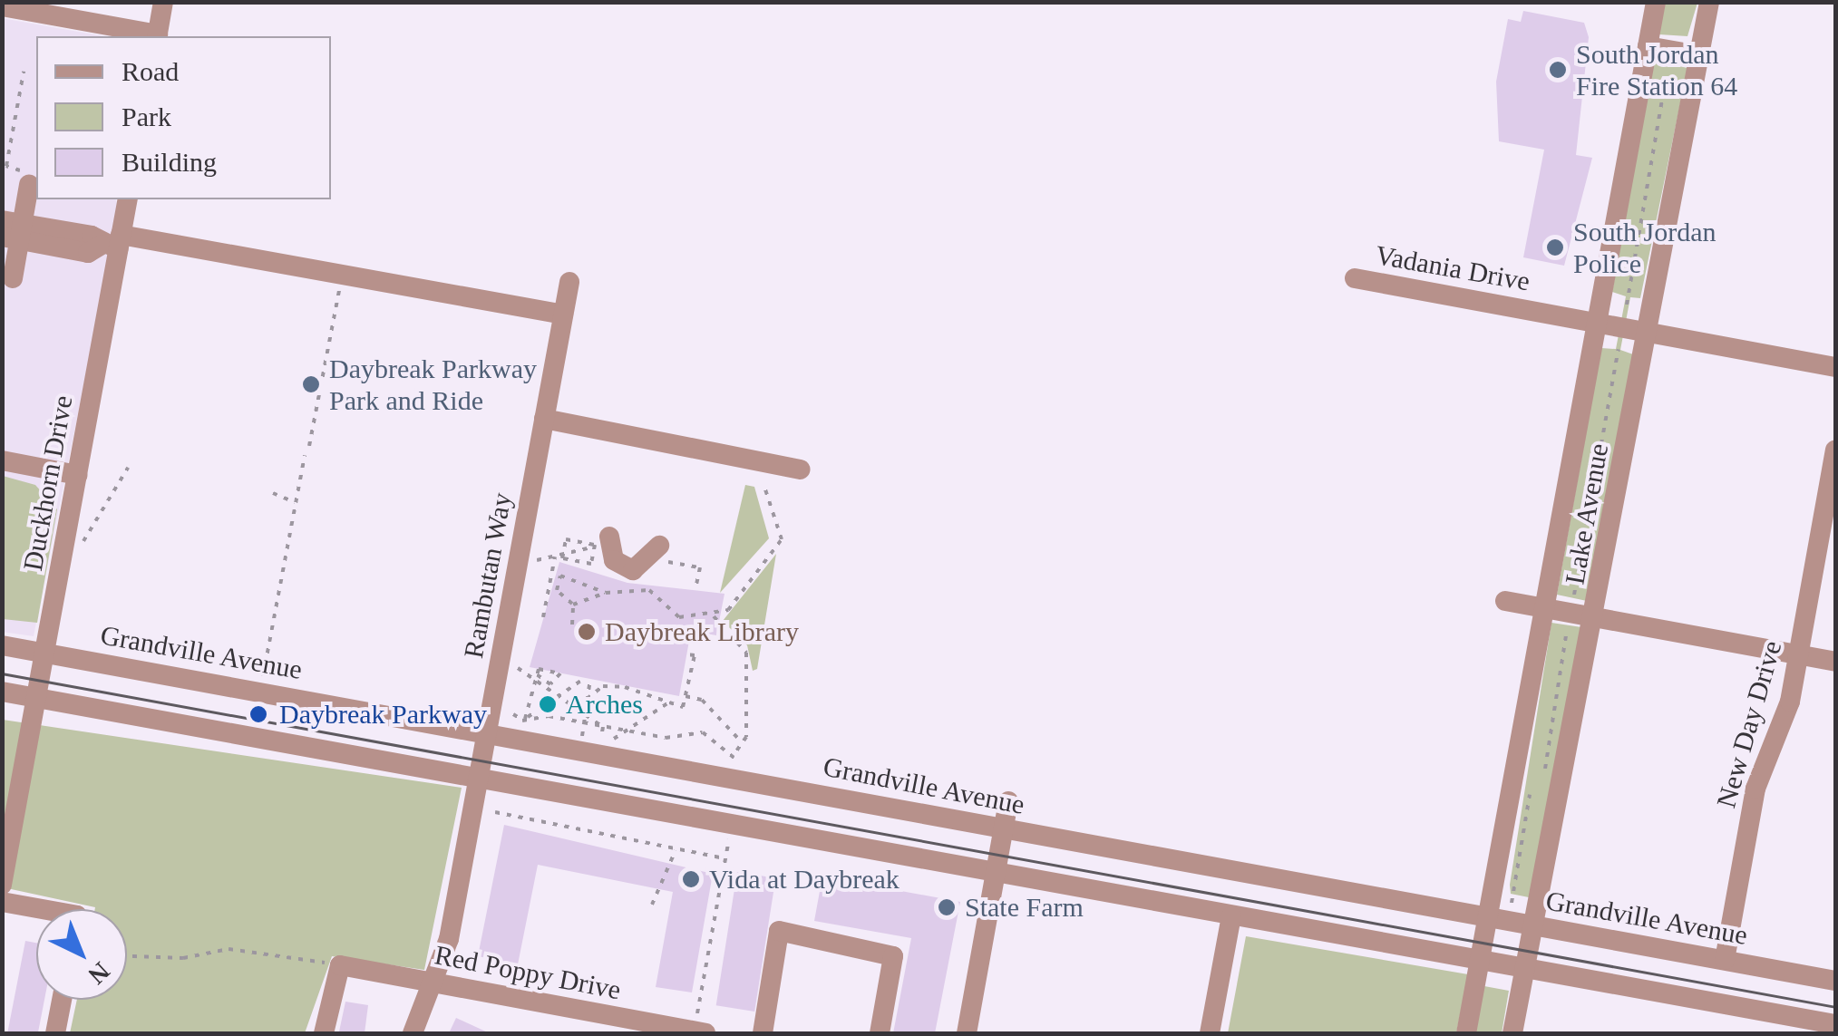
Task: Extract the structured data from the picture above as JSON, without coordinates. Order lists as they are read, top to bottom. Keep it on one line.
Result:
{"streets":{"street":["Vadania Drive","Duckhorn Drive","Lake Avenue","Rambutan Way","Grandville Avenue","New Day Drive","Red Poppy Drive"]},"crossings":[["Vadania Drive","Lake Avenue"],["Duckhorn Drive","Grandville Avenue"],["Lake Avenue","Grandville Avenue"],["Rambutan Way","Grandville Avenue"],["Rambutan Way","Red Poppy Drive"],["Grandville Avenue","New Day Drive"]],"places":["South Jordan Fire Station 64","South Jordan Police","Daybreak Parkway Park and Ride","Daybreak Library","Arches","Daybreak Parkway","Vida at Daybreak","State Farm"],"legend":["Road","Park","Building"],"north":"bottom right"}
